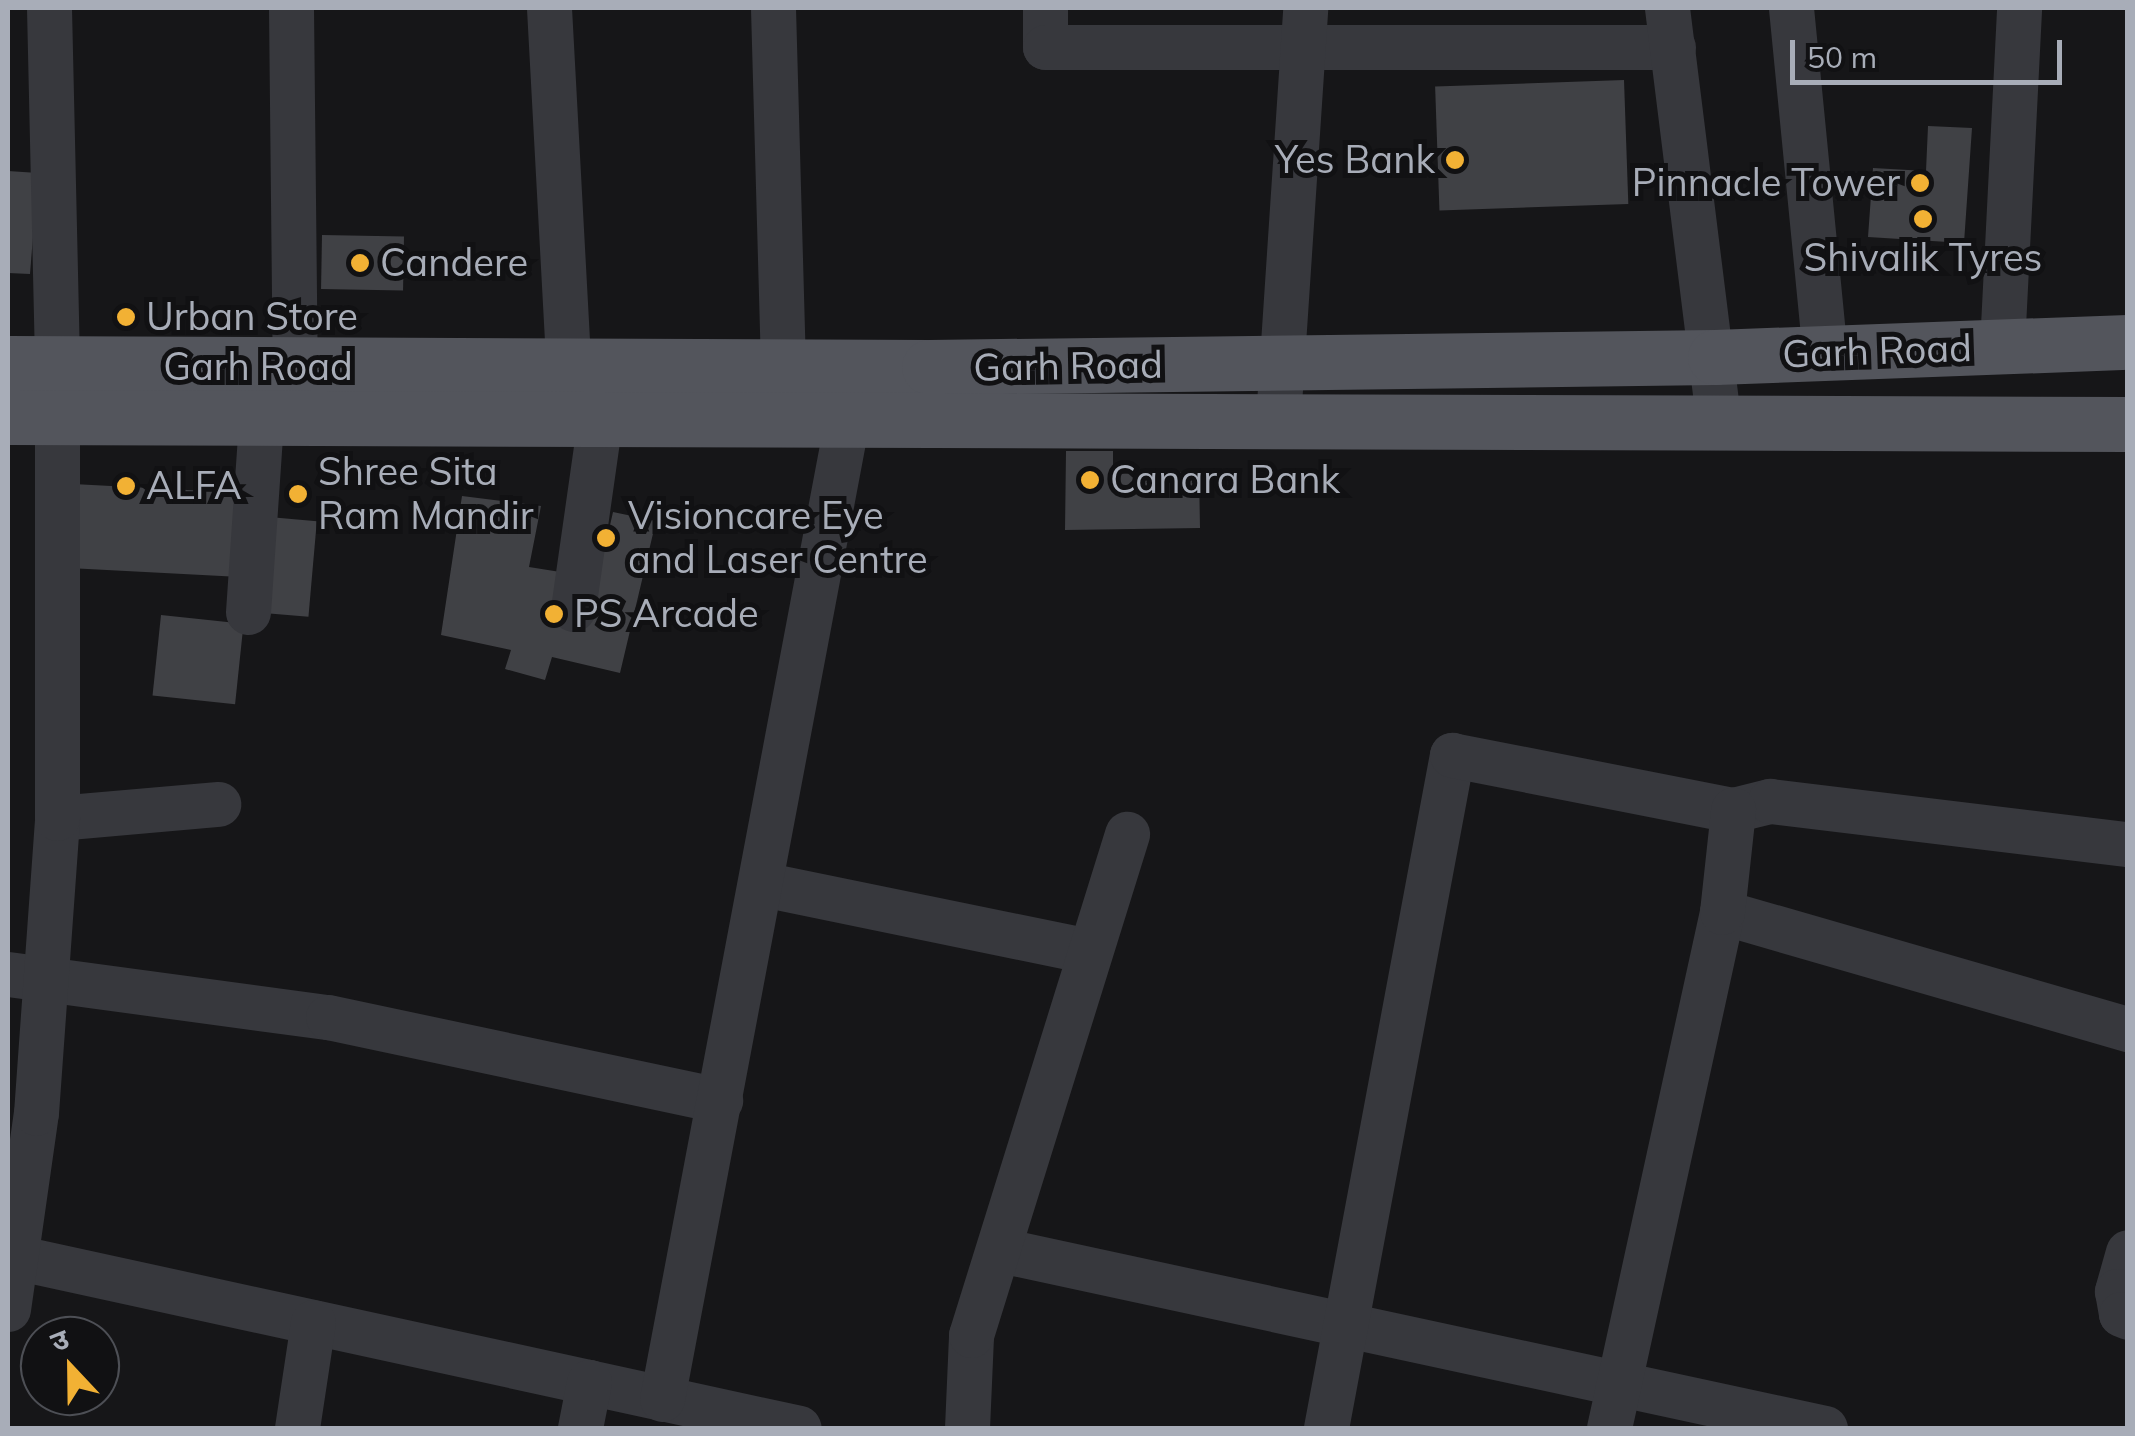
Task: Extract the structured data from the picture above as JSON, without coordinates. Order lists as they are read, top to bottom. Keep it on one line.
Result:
{"streets":{"main road":["Garh Road"]},"places":["Yes Bank","Pinnacle Tower","Shivalik Tyres","Candere","Urban Store","Canara Bank","ALFA","Shree Sita Ram Mandir","Visioncare Eye and Laser Centre","PS Arcade"],"scale_bar":"50 m","north":"top"}
